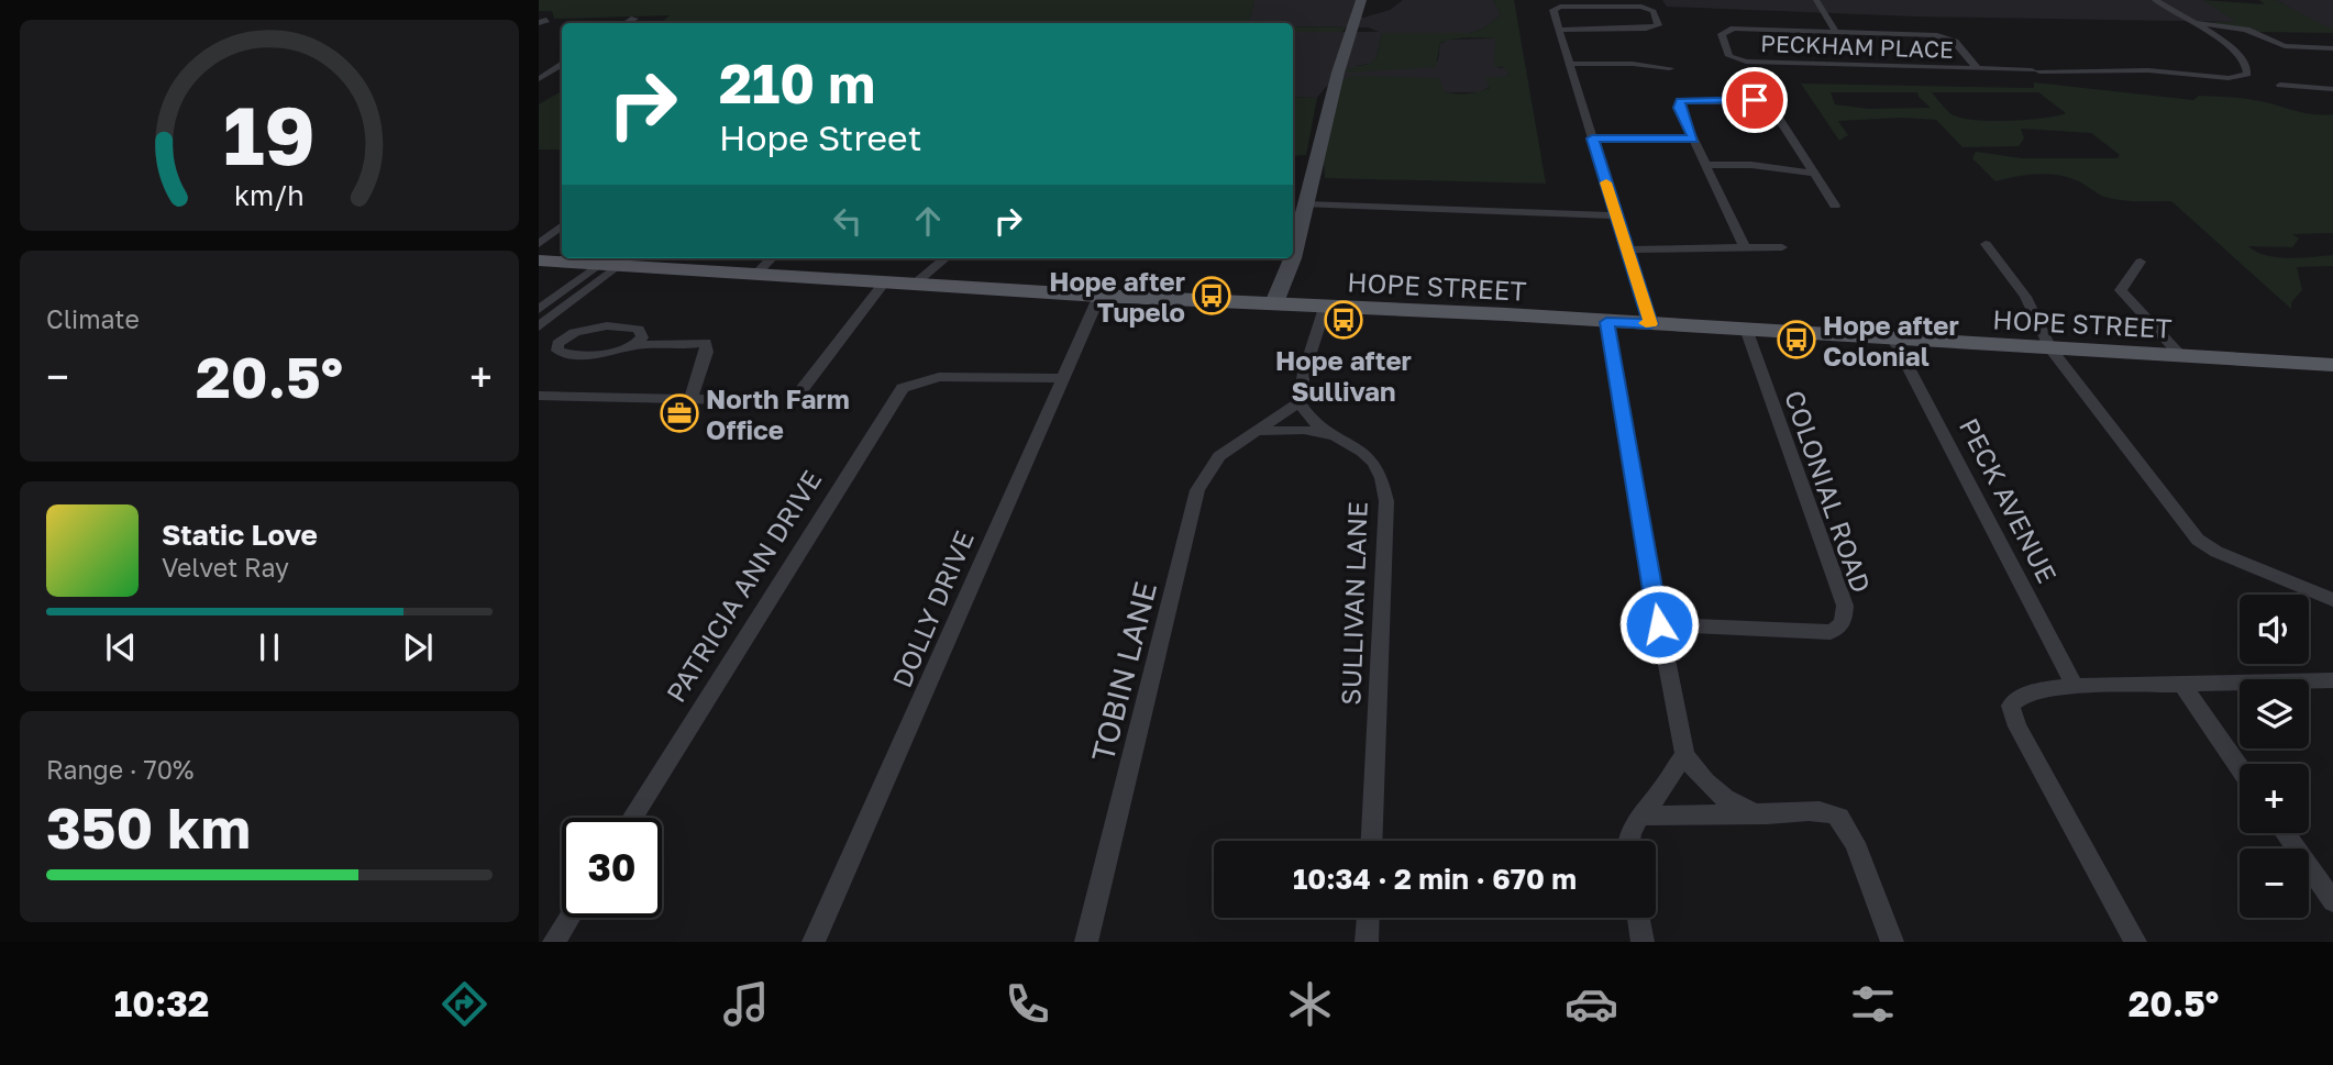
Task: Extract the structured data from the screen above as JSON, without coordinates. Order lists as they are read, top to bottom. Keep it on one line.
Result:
{"streets":{"main road":["HOPE STREET"],"street":["PECKHAM PLACE","COLONIAL ROAD","PECK AVENUE","PATRICIA ANN DRIVE","SULLIVAN LANE","DOLLY DRIVE","TOBIN LANE"]},"crossings":[["HOPE STREET","COLONIAL ROAD"],["HOPE STREET","PECK AVENUE"],["HOPE STREET","DOLLY DRIVE"],["PATRICIA ANN DRIVE","DOLLY DRIVE"],["SULLIVAN LANE","TOBIN LANE"]],"places":{"bus stop":["Hope after Tupelo","Hope after Sullivan","Hope after Colonial"],"office":["North Farm Office"]},"page":{"turn":["210 m","Hope Street"],"tile":["Climate",["Range · 70%","350 km"]],"heat":["−","20.5°","+"],"song":["Static Love","Velvet Ray"],"map_buttons":["+","−"],"limit":"30","trip":"10:34 · 2 min · 670 m","tabs":["10:32","20.5°"],"gauge":["19","km/h"]}}
